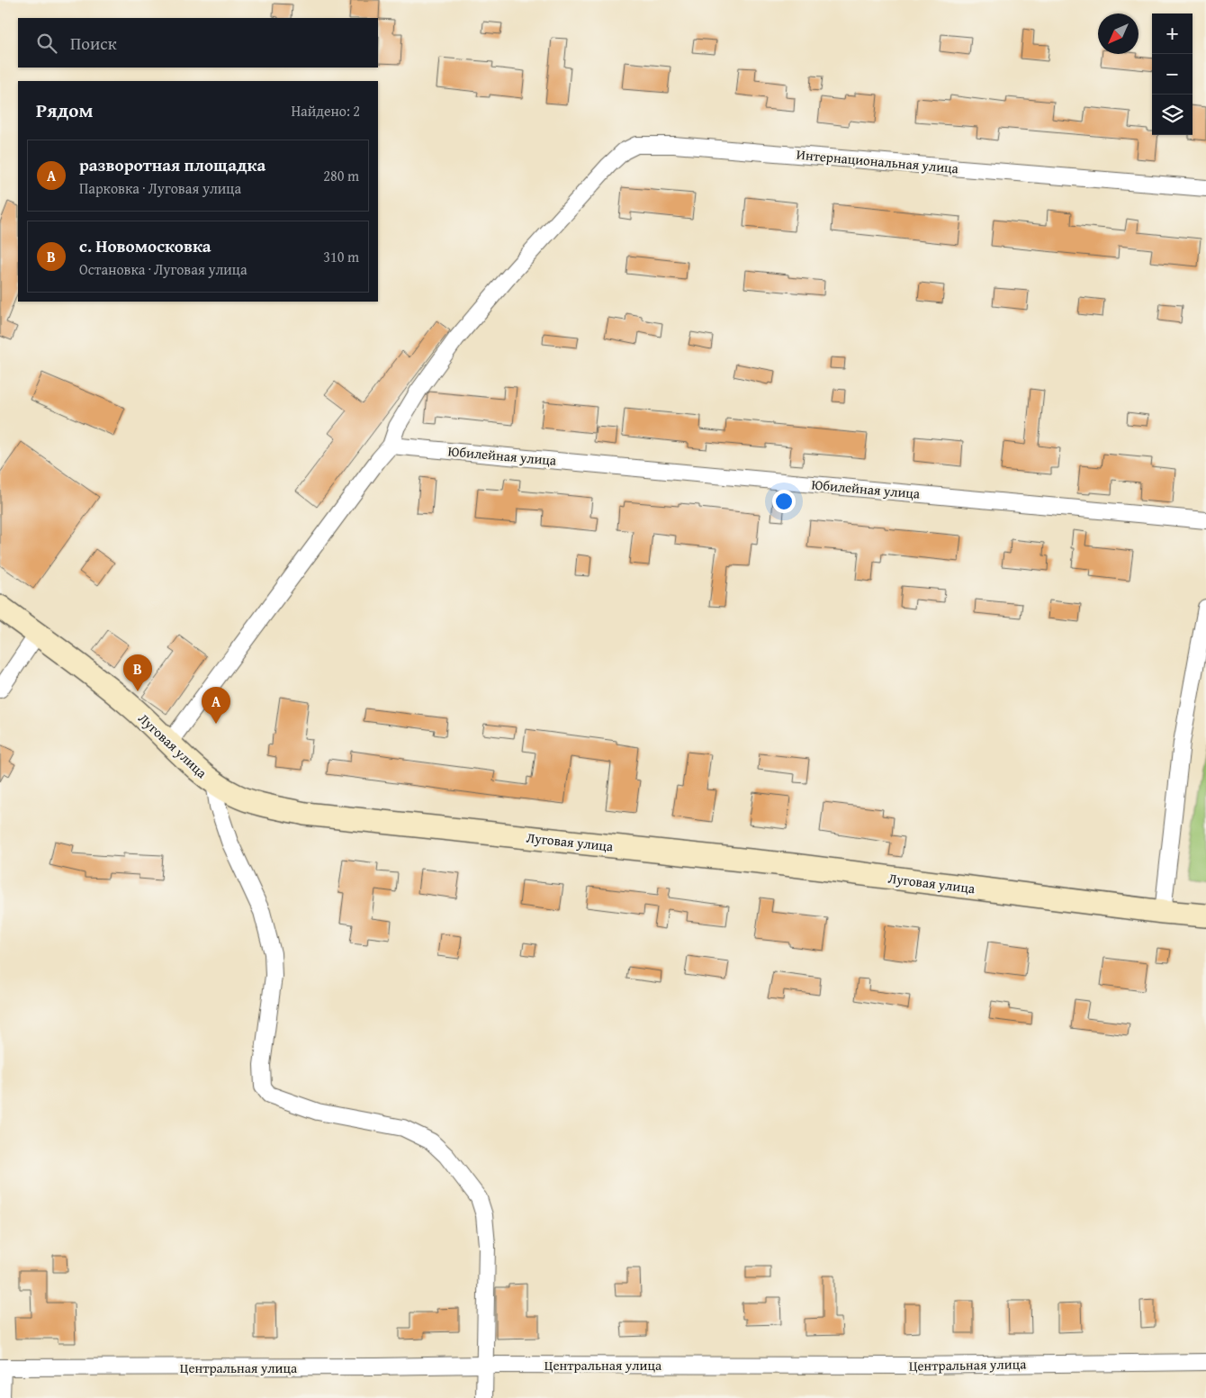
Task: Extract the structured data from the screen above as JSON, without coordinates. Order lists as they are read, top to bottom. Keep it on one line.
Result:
{"streets":{"street":["Интернациональная улица","Юбилейная улица","Луговая улица","Центральная улица"]},"crossings":[["Интернациональная улица","Юбилейная улица"],["Интернациональная улица","Луговая улица"]],"north":"bottom left","page":{"map_buttons":["+","−"],"search":"Поиск","heading":["Рядом","Найдено: 2"],"list":[{"mark":"A","name":"разворотная площадка","note":"Парковка · Луговая улица","value":"280 m"},{"mark":"B","name":"с. Новомосковка","note":"Остановка · Луговая улица","value":"310 m"}],"pins":["B","A"]}}
